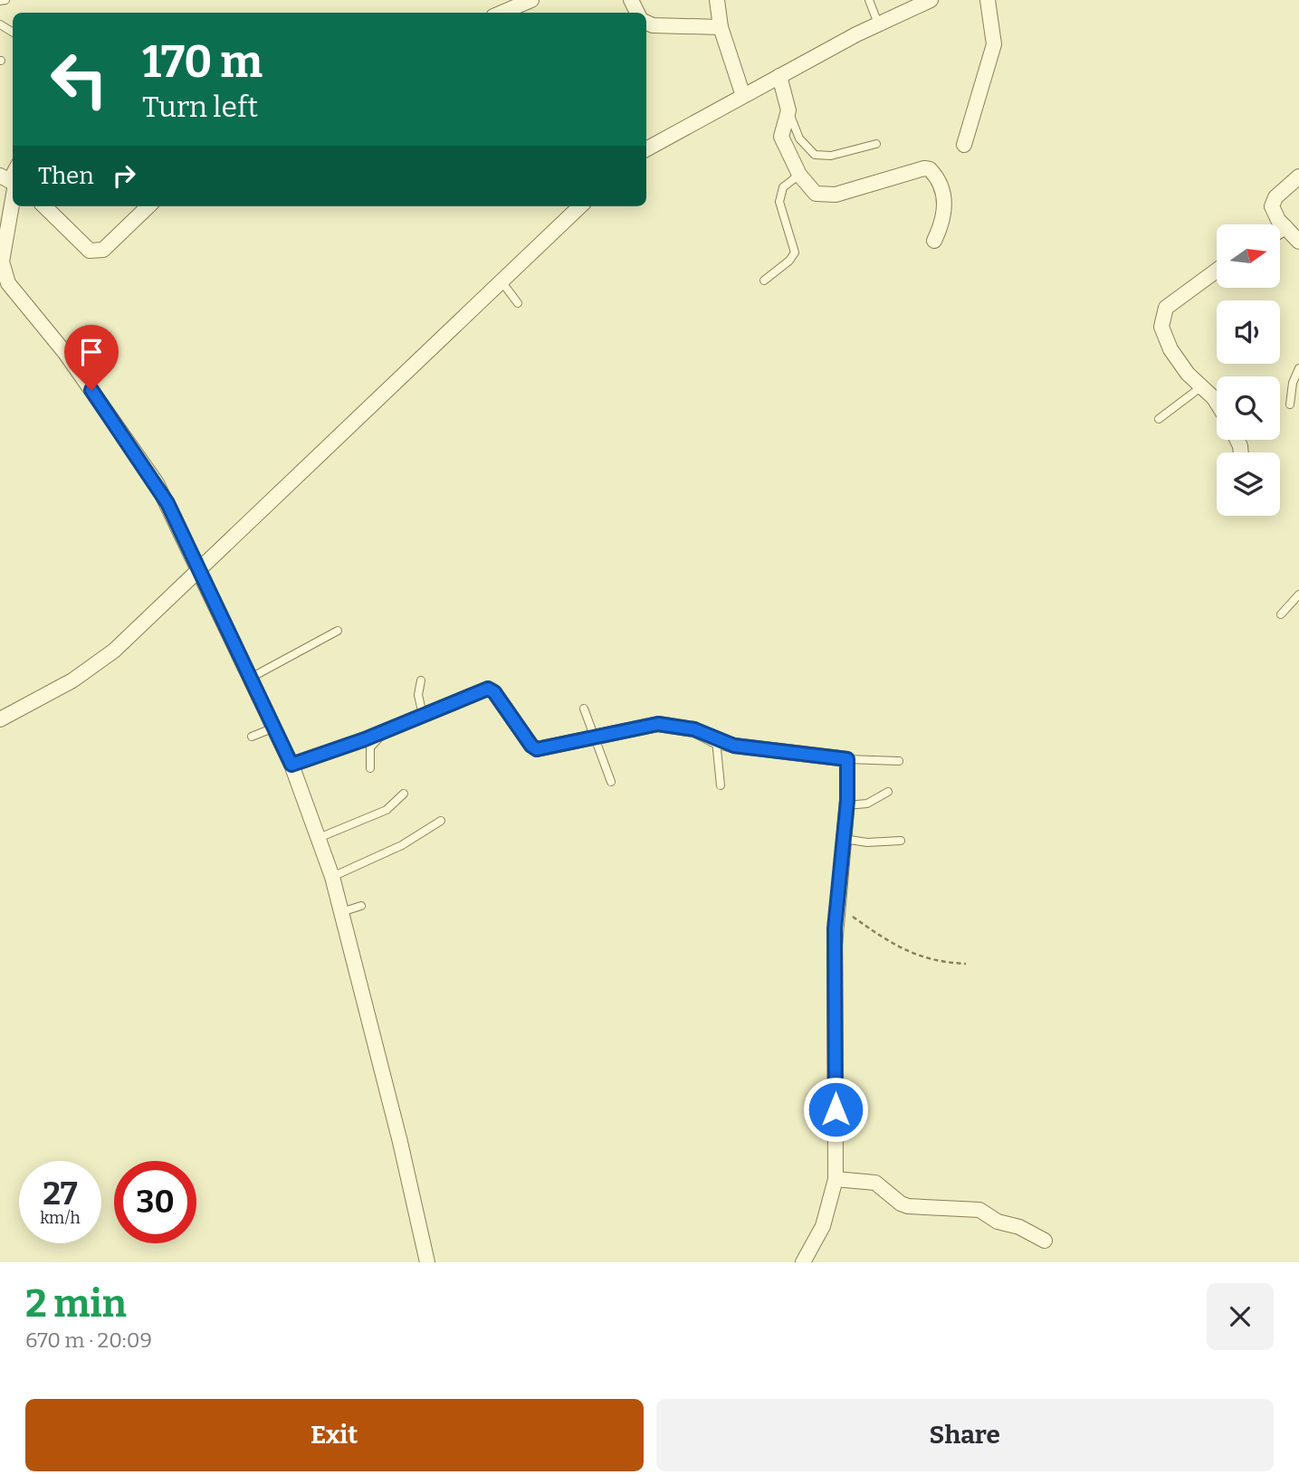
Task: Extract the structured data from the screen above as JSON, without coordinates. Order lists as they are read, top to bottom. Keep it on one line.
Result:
{"north":"right","page":{"turn":["170 m","Turn left"],"then":"Then","speed":"27 km/h","limit":"30","heading":["2 min","670 m · 20:09"],"buttons":["Exit","Share"]}}
